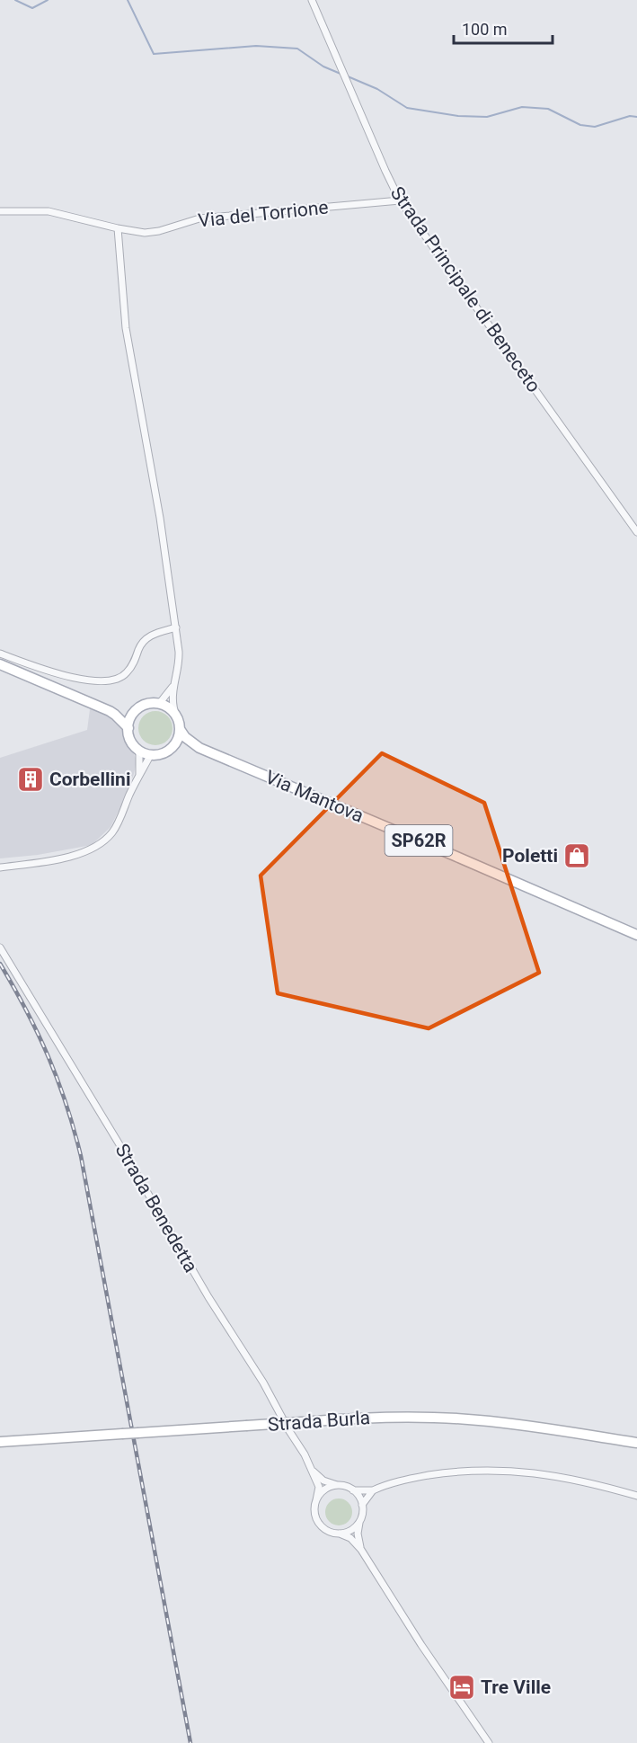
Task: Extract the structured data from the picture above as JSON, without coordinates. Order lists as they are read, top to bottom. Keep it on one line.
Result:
{"streets":{"main road":["Via Mantova","SP62R","Strada Burla"],"street":["Via del Torrione","Strada Principale di Beneceto","Strada Benedetta"]},"crossings":[["Via del Torrione","Strada Principale di Beneceto"]],"places":{"building":["Corbellini"],"shop":["Poletti"],"hotel":["Tre Ville"]},"scale_bar":"100 m"}
